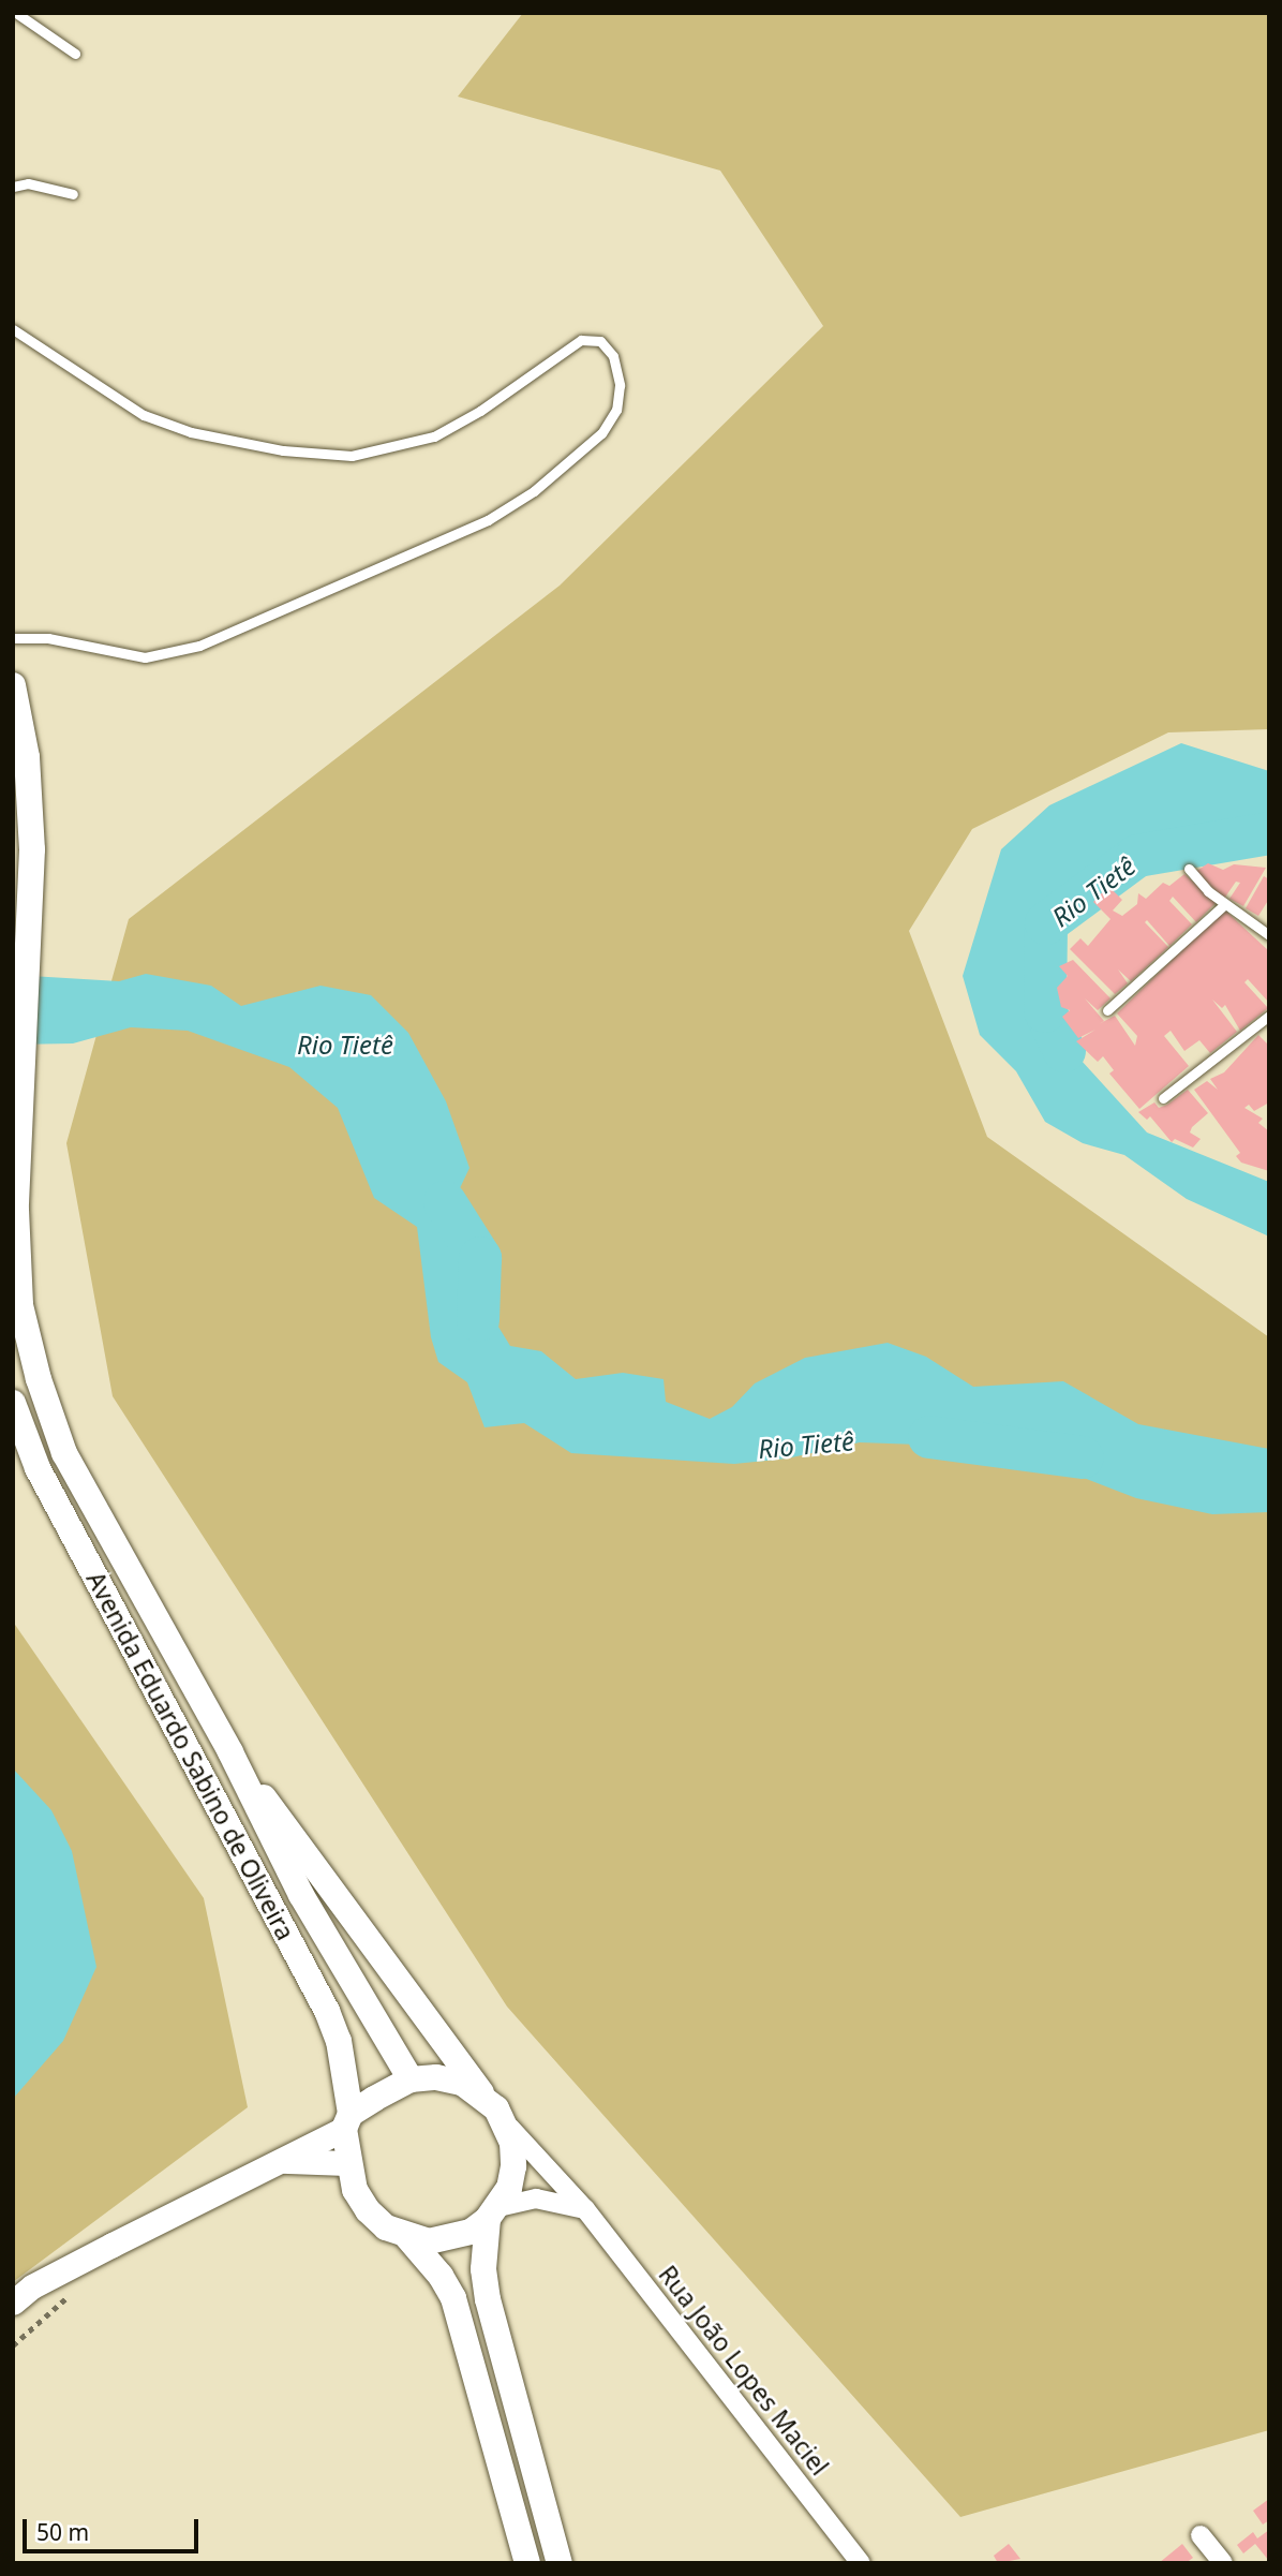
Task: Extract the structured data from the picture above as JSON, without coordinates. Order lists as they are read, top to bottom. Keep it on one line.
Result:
{"streets":{"main road":["Avenida Eduardo Sabino de Oliveira"],"street":["Rua João Lopes Maciel"]},"crossings":[["Avenida Eduardo Sabino de Oliveira","Rua João Lopes Maciel"]],"water":["Rio Tietê"],"scale_bar":"50 m"}
